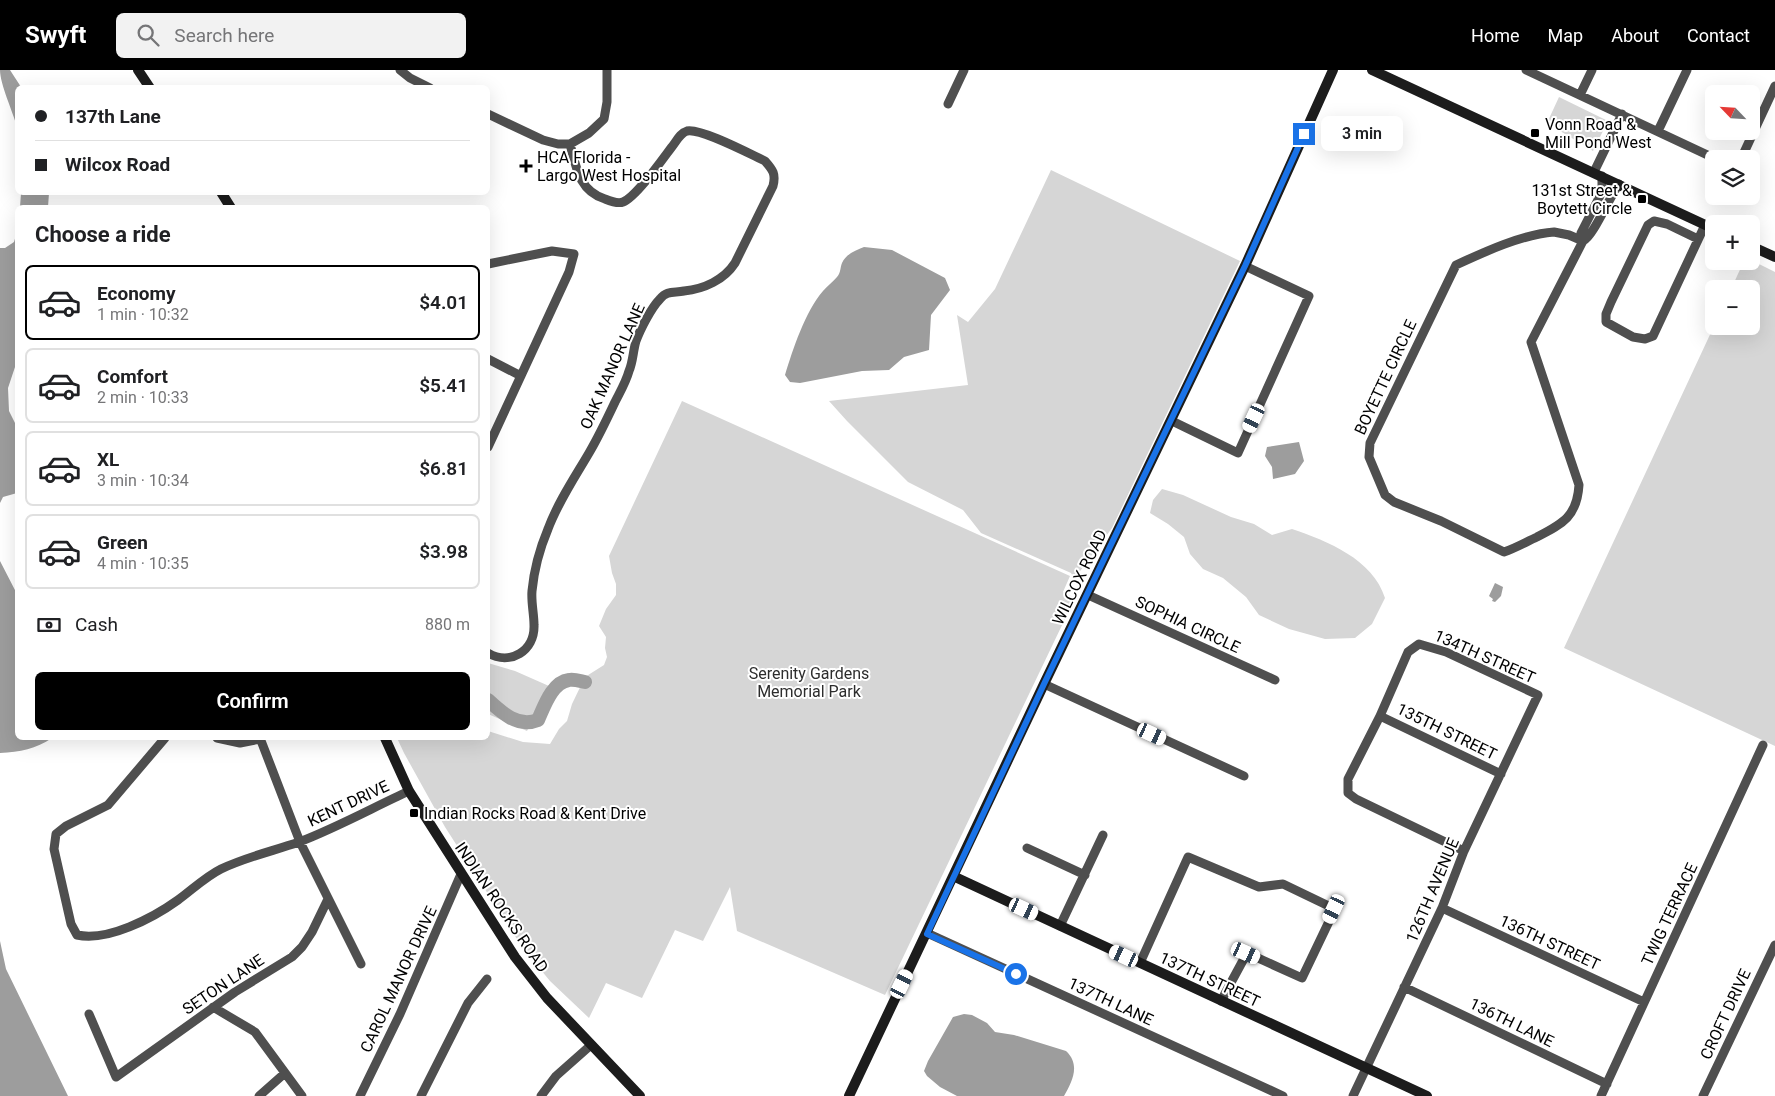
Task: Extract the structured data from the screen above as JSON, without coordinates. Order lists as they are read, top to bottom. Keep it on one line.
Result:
{"streets":{"street":["OAK MANOR LANE","BOYETTE CIRCLE","WILCOX ROAD","SOPHIA CIRCLE","134TH STREET","135TH STREET","KENT DRIVE","126TH AVENUE","INDIAN ROCKS ROAD","TWIG TERRACE","136TH STREET","CAROL MANOR DRIVE","137TH STREET","SETON LANE","137TH LANE","CROFT DRIVE","136TH LANE"]},"crossings":[["WILCOX ROAD","SOPHIA CIRCLE"],["WILCOX ROAD","137TH STREET"],["WILCOX ROAD","137TH LANE"],["134TH STREET","135TH STREET"],["134TH STREET","126TH AVENUE"],["135TH STREET","126TH AVENUE"],["KENT DRIVE","INDIAN ROCKS ROAD"],["126TH AVENUE","136TH STREET"],["126TH AVENUE","137TH STREET"],["126TH AVENUE","136TH LANE"],["INDIAN ROCKS ROAD","CAROL MANOR DRIVE"],["TWIG TERRACE","136TH STREET"],["TWIG TERRACE","136TH LANE"]],"parks":["Serenity Gardens Memorial Park"],"places":{"transit":["Vonn Road & Mill Pond West","131st Street & Boytett Circle","Indian Rocks Road & Kent Drive"],"health":["HCA Florida - Largo West Hospital"]},"north":"top left","page":{"header":"Swyft","search":"Search here","nav":["Home","Map","About","Contact"],"map_buttons":["+","−"],"banner":["137th Lane","Wilcox Road"],"bubble":"3 min","heading":"Choose a ride","list":[{"name":"Economy","note":"1 min · 10:32","value":"$4.01"},{"name":"Comfort","note":"2 min · 10:33","value":"$5.41"},{"name":"XL","note":"3 min · 10:34","value":"$6.81"},{"name":"Green","note":"4 min · 10:35","value":"$3.98"}],"pay":["Cash","880 m"],"buttons":"Confirm"}}
